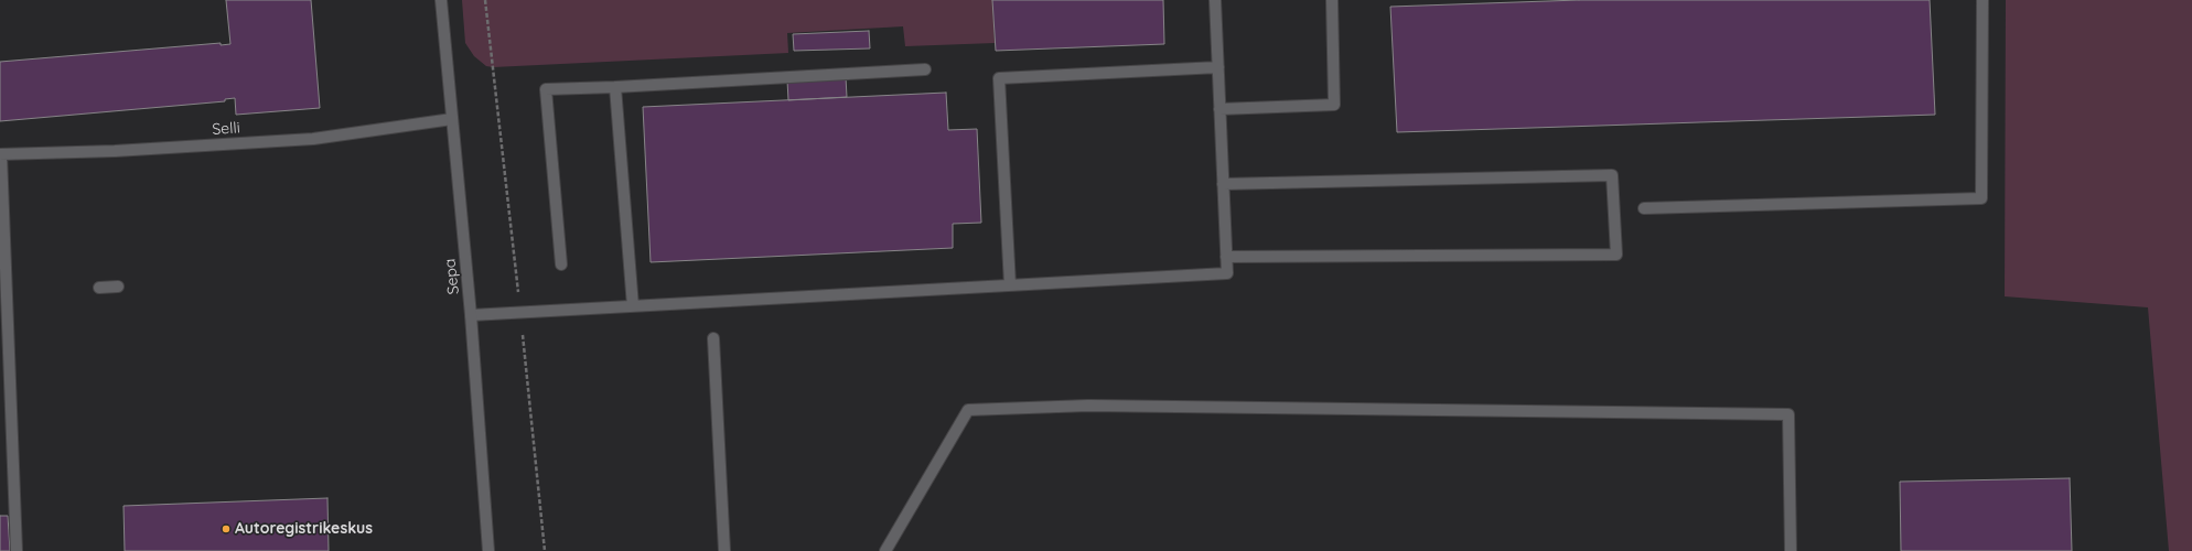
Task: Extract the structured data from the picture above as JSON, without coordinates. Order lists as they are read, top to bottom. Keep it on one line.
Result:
{"streets":{"street":["Selli","Sepa"]},"crossings":[["Selli","Sepa"]],"places":["Autoregistrikeskus"]}
